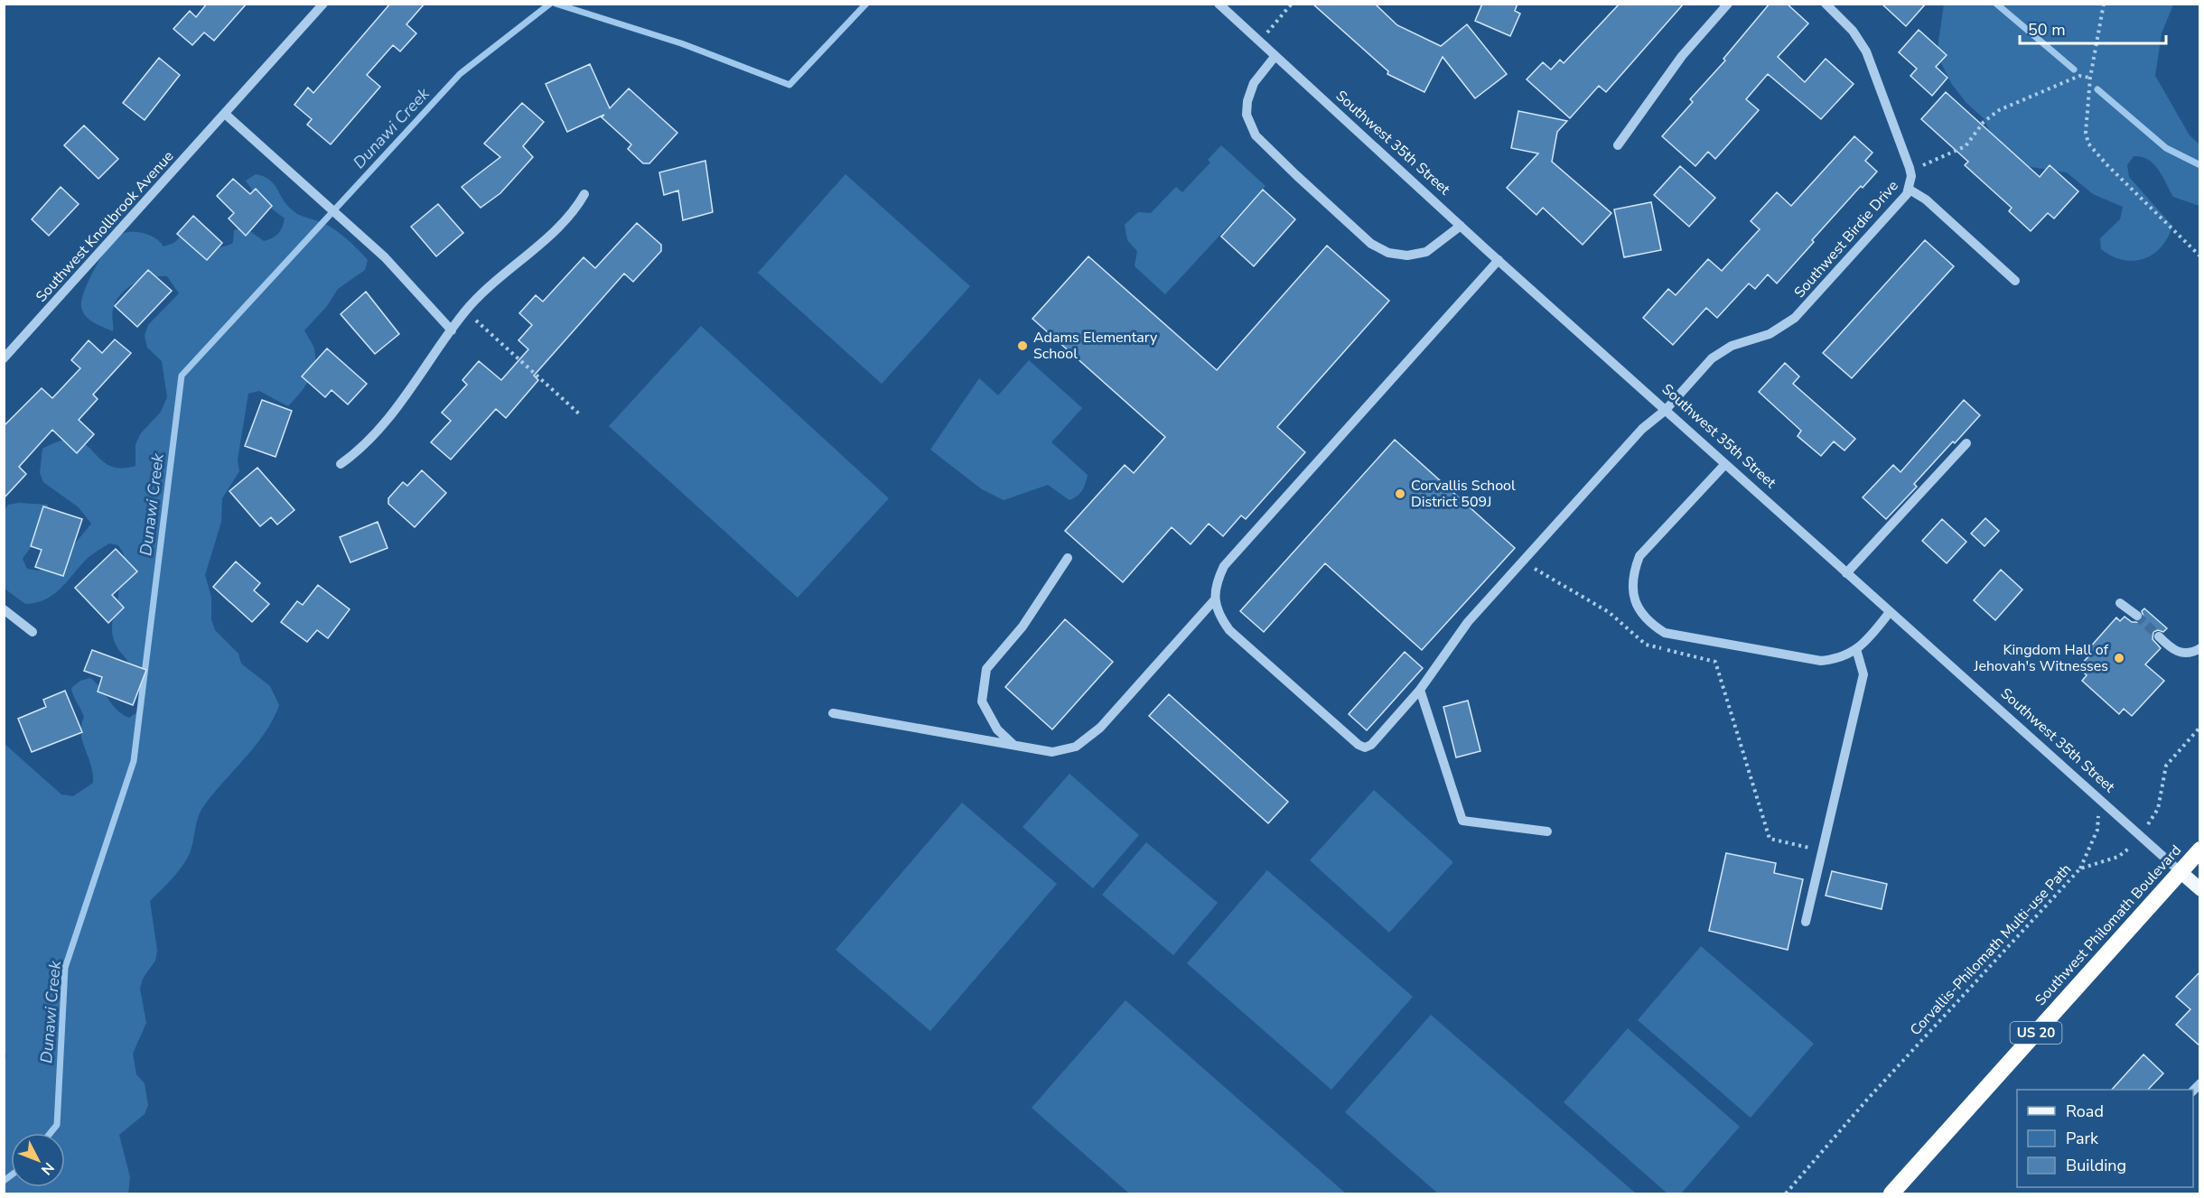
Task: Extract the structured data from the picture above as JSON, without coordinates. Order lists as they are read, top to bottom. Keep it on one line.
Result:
{"streets":{"highway":["Southwest Philomath Boulevard","US 20"],"main road":["Southwest 35th Street"],"street":["Southwest Knollbrook Avenue","Southwest Birdie Drive"],"path":["Corvallis-Philomath Multi-use Path"]},"crossings":[["Southwest 35th Street","Southwest Birdie Drive"],["Southwest 35th Street","Southwest Philomath Boulevard"],["Southwest 35th Street","Corvallis-Philomath Multi-use Path"]],"water":["Dunawi Creek"],"places":["Adams Elementary School","Corvallis School District 509J","Kingdom Hall of Jehovah's Witnesses"],"legend":["Road","Park","Building"],"scale_bar":"50 m","north":"bottom right"}
